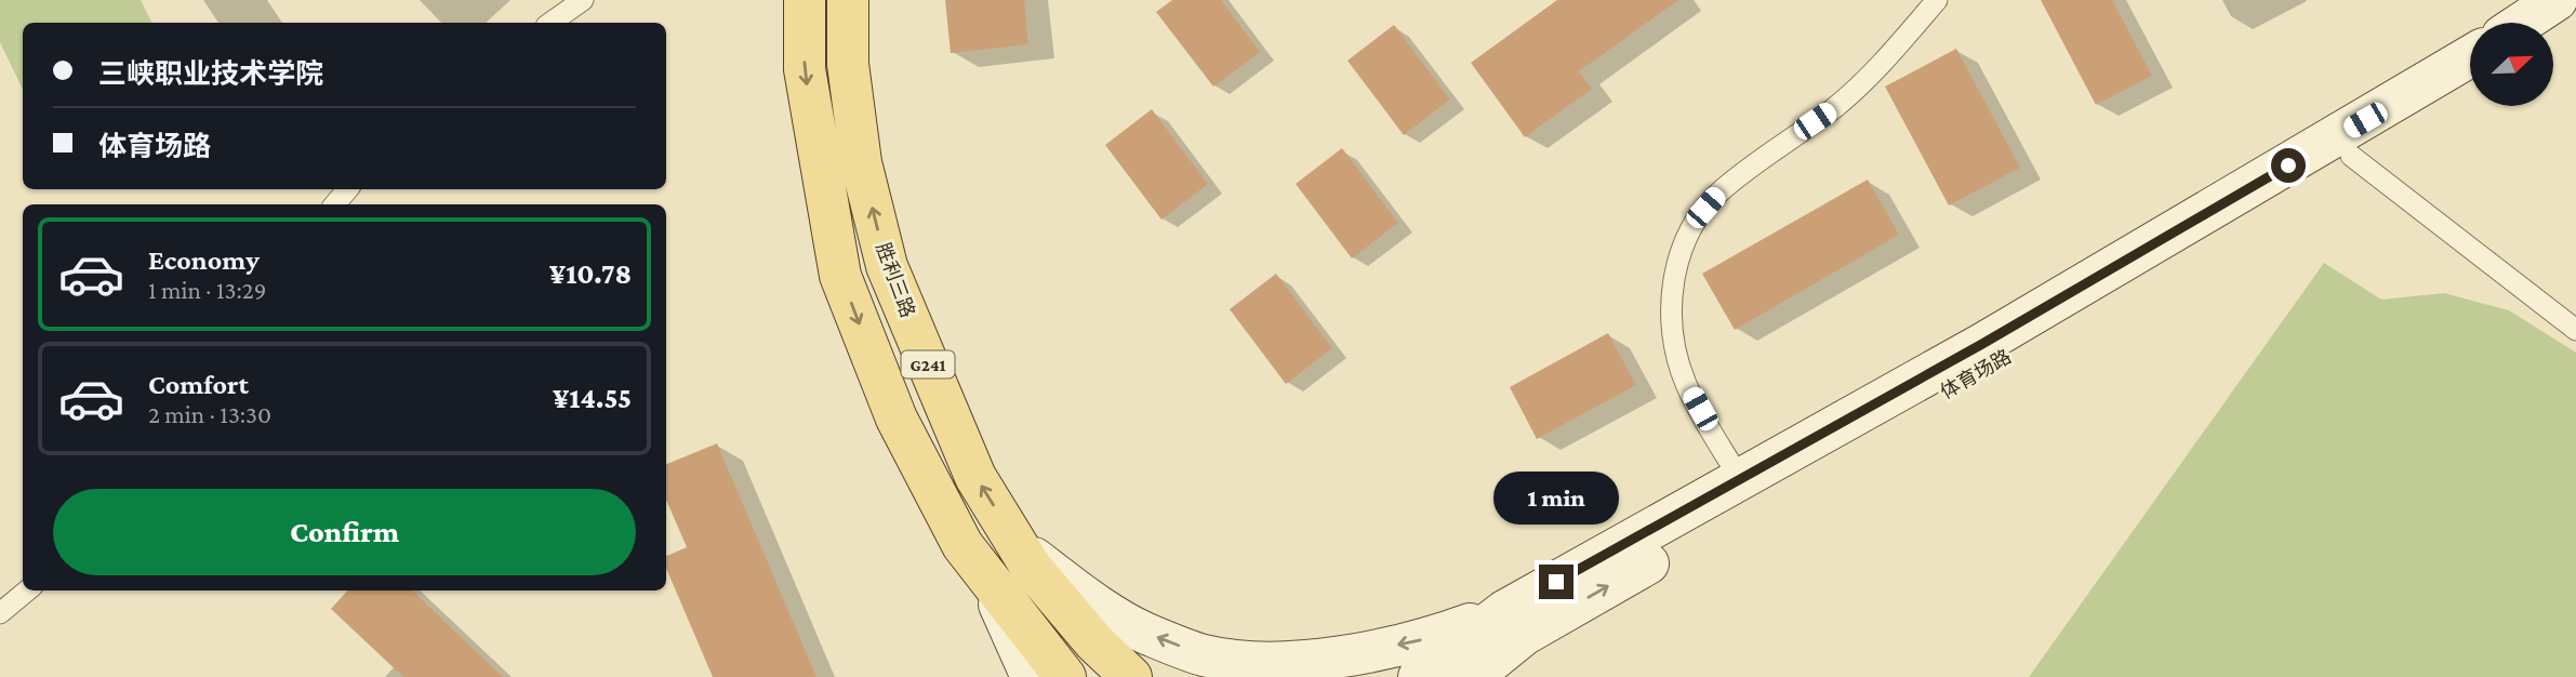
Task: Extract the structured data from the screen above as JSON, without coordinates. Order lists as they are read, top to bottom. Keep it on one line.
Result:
{"streets":{"main road":["胜利三路","G241","体育场路"]},"north":"top right","page":{"banner":["三峡职业技术学院","体育场路"],"list":[{"name":"Economy","note":"1 min · 13:29","value":"¥10.78"},{"name":"Comfort","note":"2 min · 13:30","value":"¥14.55"}],"bubble":"1 min","buttons":"Confirm"}}
